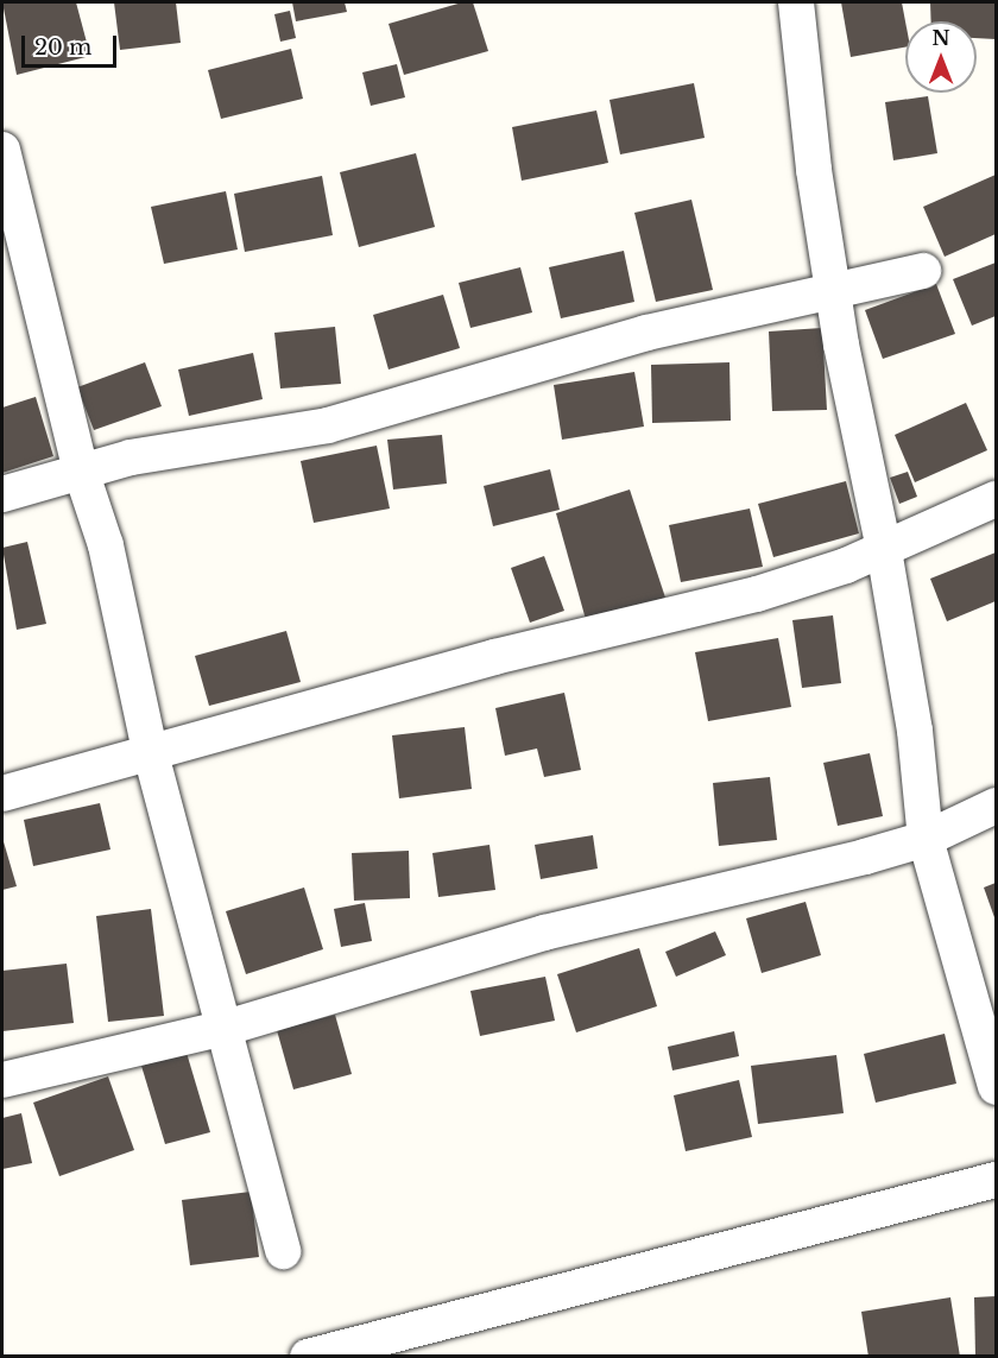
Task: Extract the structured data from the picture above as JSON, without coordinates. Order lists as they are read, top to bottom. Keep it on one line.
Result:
{"scale_bar":"20 m","north":"top"}
